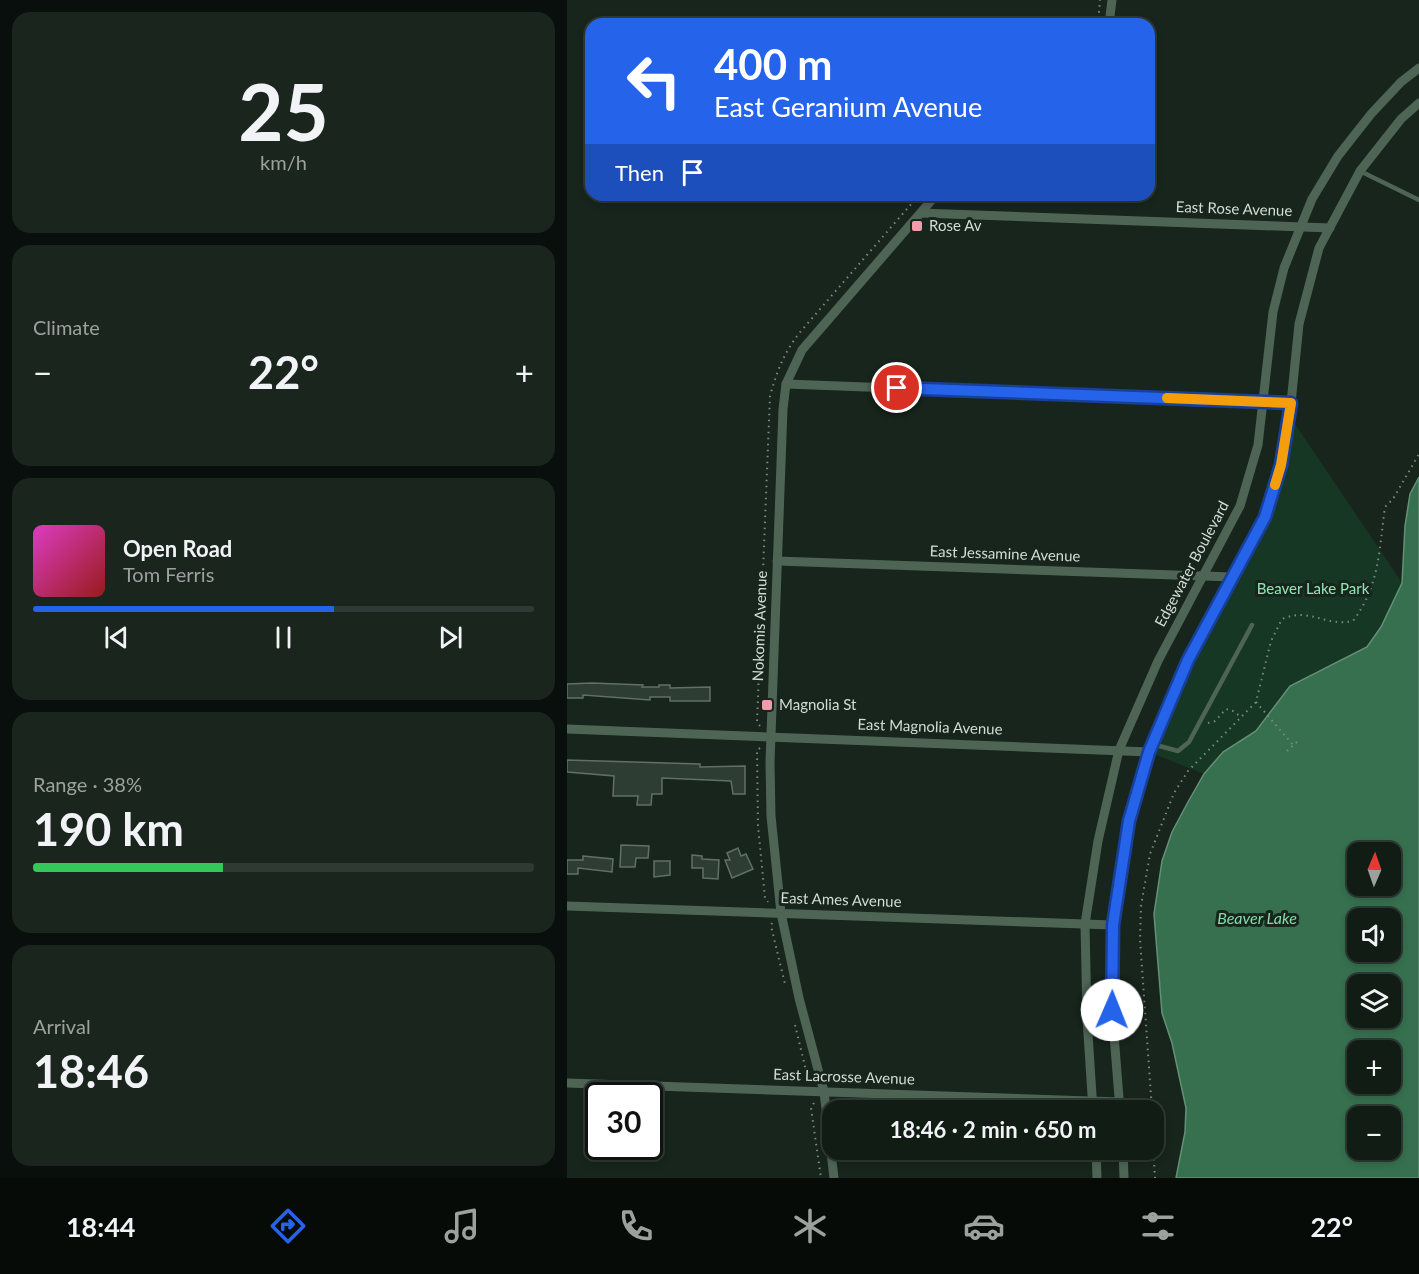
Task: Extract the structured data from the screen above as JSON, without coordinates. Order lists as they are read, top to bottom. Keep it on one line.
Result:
{"streets":{"street":["East Rose Avenue","East Jessamine Avenue","Edgewater Boulevard","Nokomis Avenue","East Magnolia Avenue","East Ames Avenue","East Lacrosse Avenue"]},"crossings":[["East Rose Avenue","Edgewater Boulevard"],["East Rose Avenue","Nokomis Avenue"],["East Jessamine Avenue","Edgewater Boulevard"],["East Jessamine Avenue","Nokomis Avenue"],["Edgewater Boulevard","East Magnolia Avenue"],["Edgewater Boulevard","East Ames Avenue"],["Nokomis Avenue","East Magnolia Avenue"],["Nokomis Avenue","East Ames Avenue"],["Nokomis Avenue","East Lacrosse Avenue"]],"water":["Beaver Lake"],"parks":["Beaver Lake Park"],"places":{"transit":["Rose Av","Magnolia St"]},"north":"top","page":{"tile":[["25","km/h"],"Climate",["Range · 38%","190 km"],["Arrival","18:46"]],"turn":["400 m","East Geranium Avenue"],"then":"Then","heat":["−","22°","+"],"song":["Open Road","Tom Ferris"],"map_buttons":["+","−"],"limit":"30","trip":"18:46 · 2 min · 650 m","tabs":["18:44","22°"]}}
